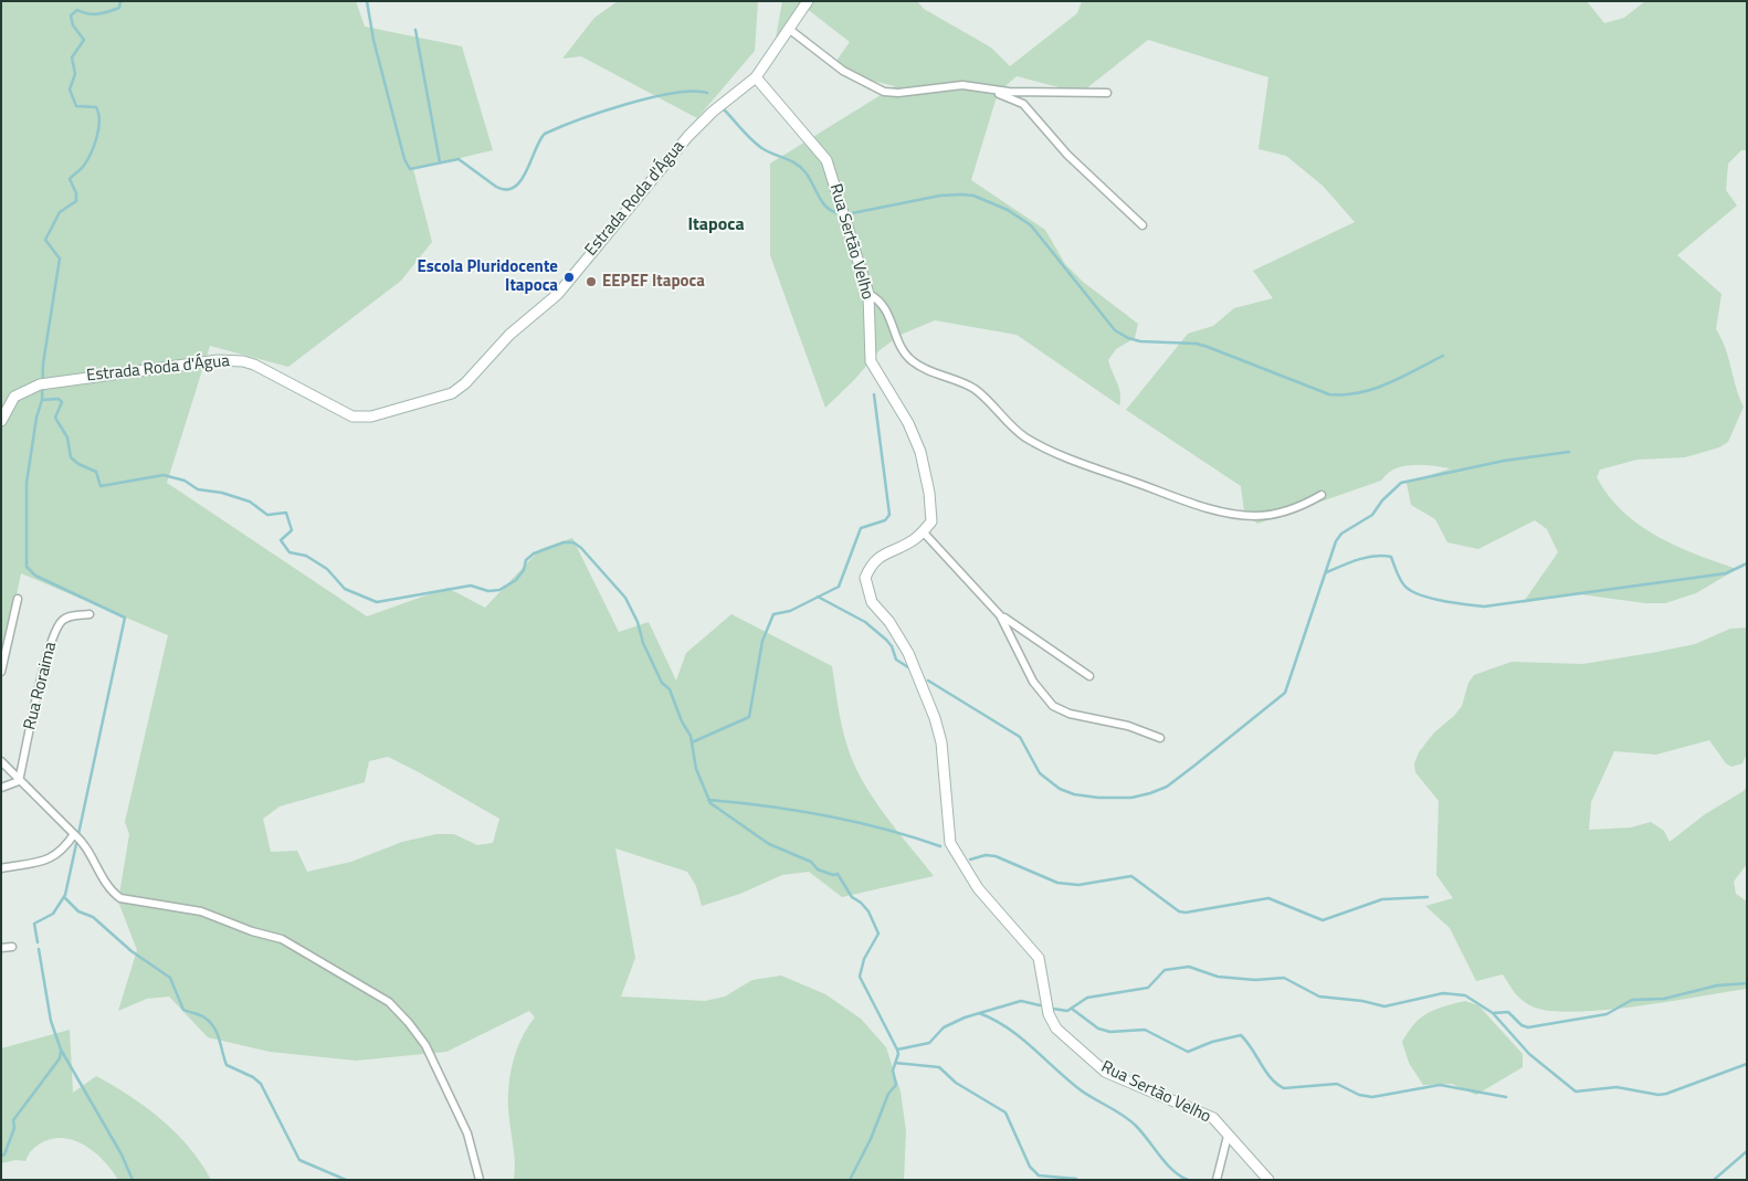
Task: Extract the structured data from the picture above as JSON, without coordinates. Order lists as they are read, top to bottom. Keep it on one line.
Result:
{"streets":{"street":["Estrada Roda d'Água","Rua Sertão Velho","Rua Roraima"]},"crossings":[["Estrada Roda d'Água","Rua Sertão Velho"]],"districts":["Itapoca"],"places":["Escola Pluridocente Itapoca","EEPEF Itapoca"]}
